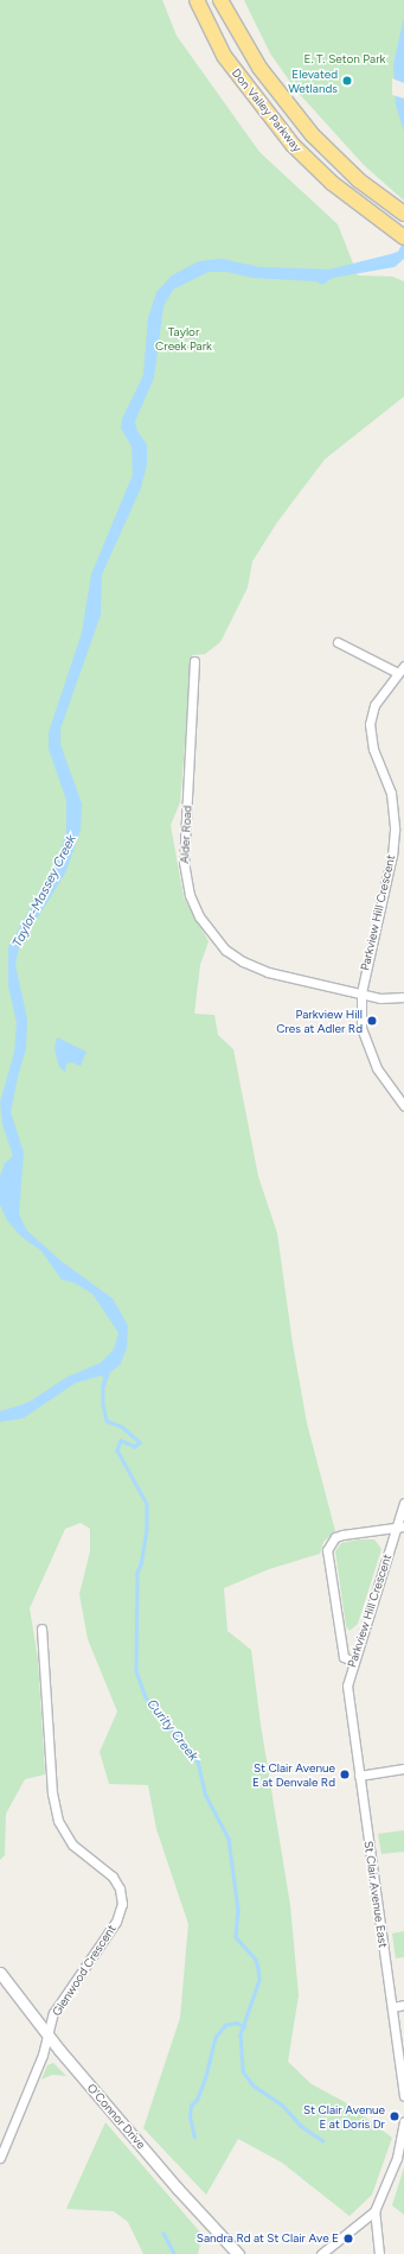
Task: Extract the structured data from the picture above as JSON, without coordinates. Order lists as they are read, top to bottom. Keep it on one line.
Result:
{"streets":{"highway":["Don Valley Parkway"],"main road":["O'Connor Drive"],"street":["Alder Road","Parkview Hill Crescent","St Clair Avenue East","Glenwood Crescent"]},"crossings":[["Alder Road","Parkview Hill Crescent"],["Parkview Hill Crescent","St Clair Avenue East"],["Glenwood Crescent","O'Connor Drive"]],"water":["Taylor-Massey Creek","Curity Creek"],"parks":["E. T. Seton Park","Taylor Creek Park"],"places":["Elevated Wetlands","Parkview Hill Cres at Adler Rd","St Clair Avenue E at Denvale Rd","St Clair Avenue E at Doris Dr","Sandra Rd at St Clair Ave E"]}
